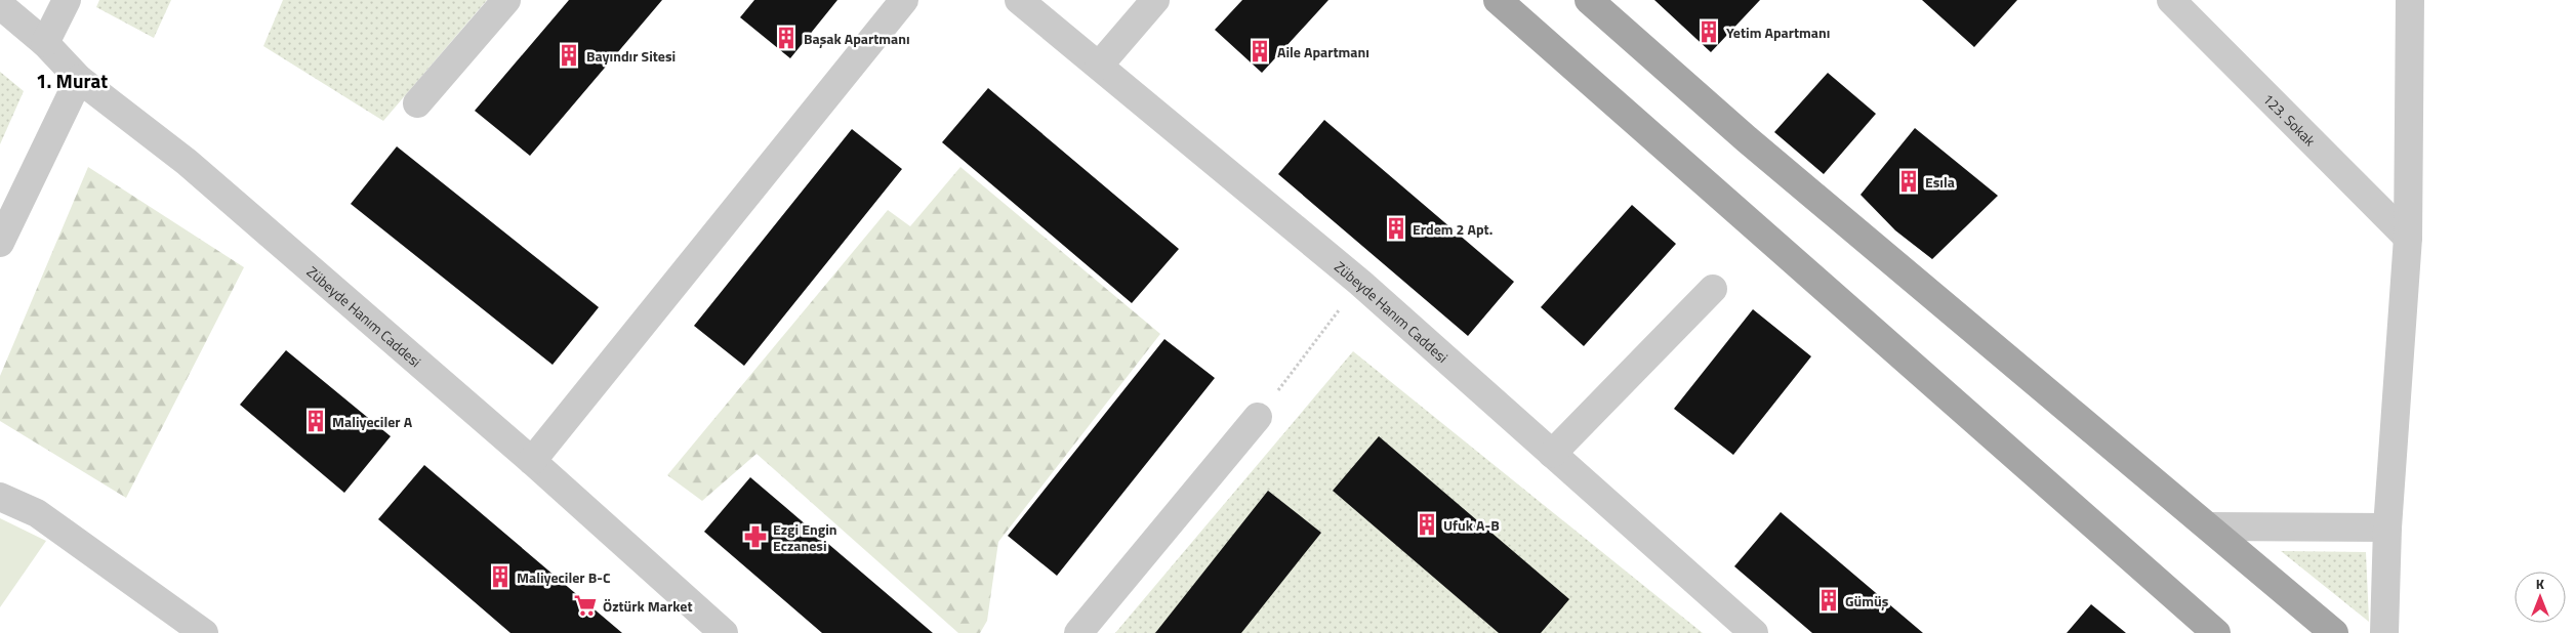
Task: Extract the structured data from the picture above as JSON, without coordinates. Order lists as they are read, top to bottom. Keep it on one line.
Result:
{"streets":{"street":["123. Sokak","Zübeyde Hanım Caddesi"]},"districts":["1. Murat"],"places":{"building":["Yetim Apartmanı","Başak Apartmanı","Aile Apartmanı","Bayındır Sitesi","Esıla","Erdem 2 Apt.","Maliyeciler A","Ufuk A-B","Maliyeciler B-C","Gümüş"],"pharmacy":["Ezgi Engin Eczanesi"],"supermarket":["Öztürk Market"]},"north":"top"}
